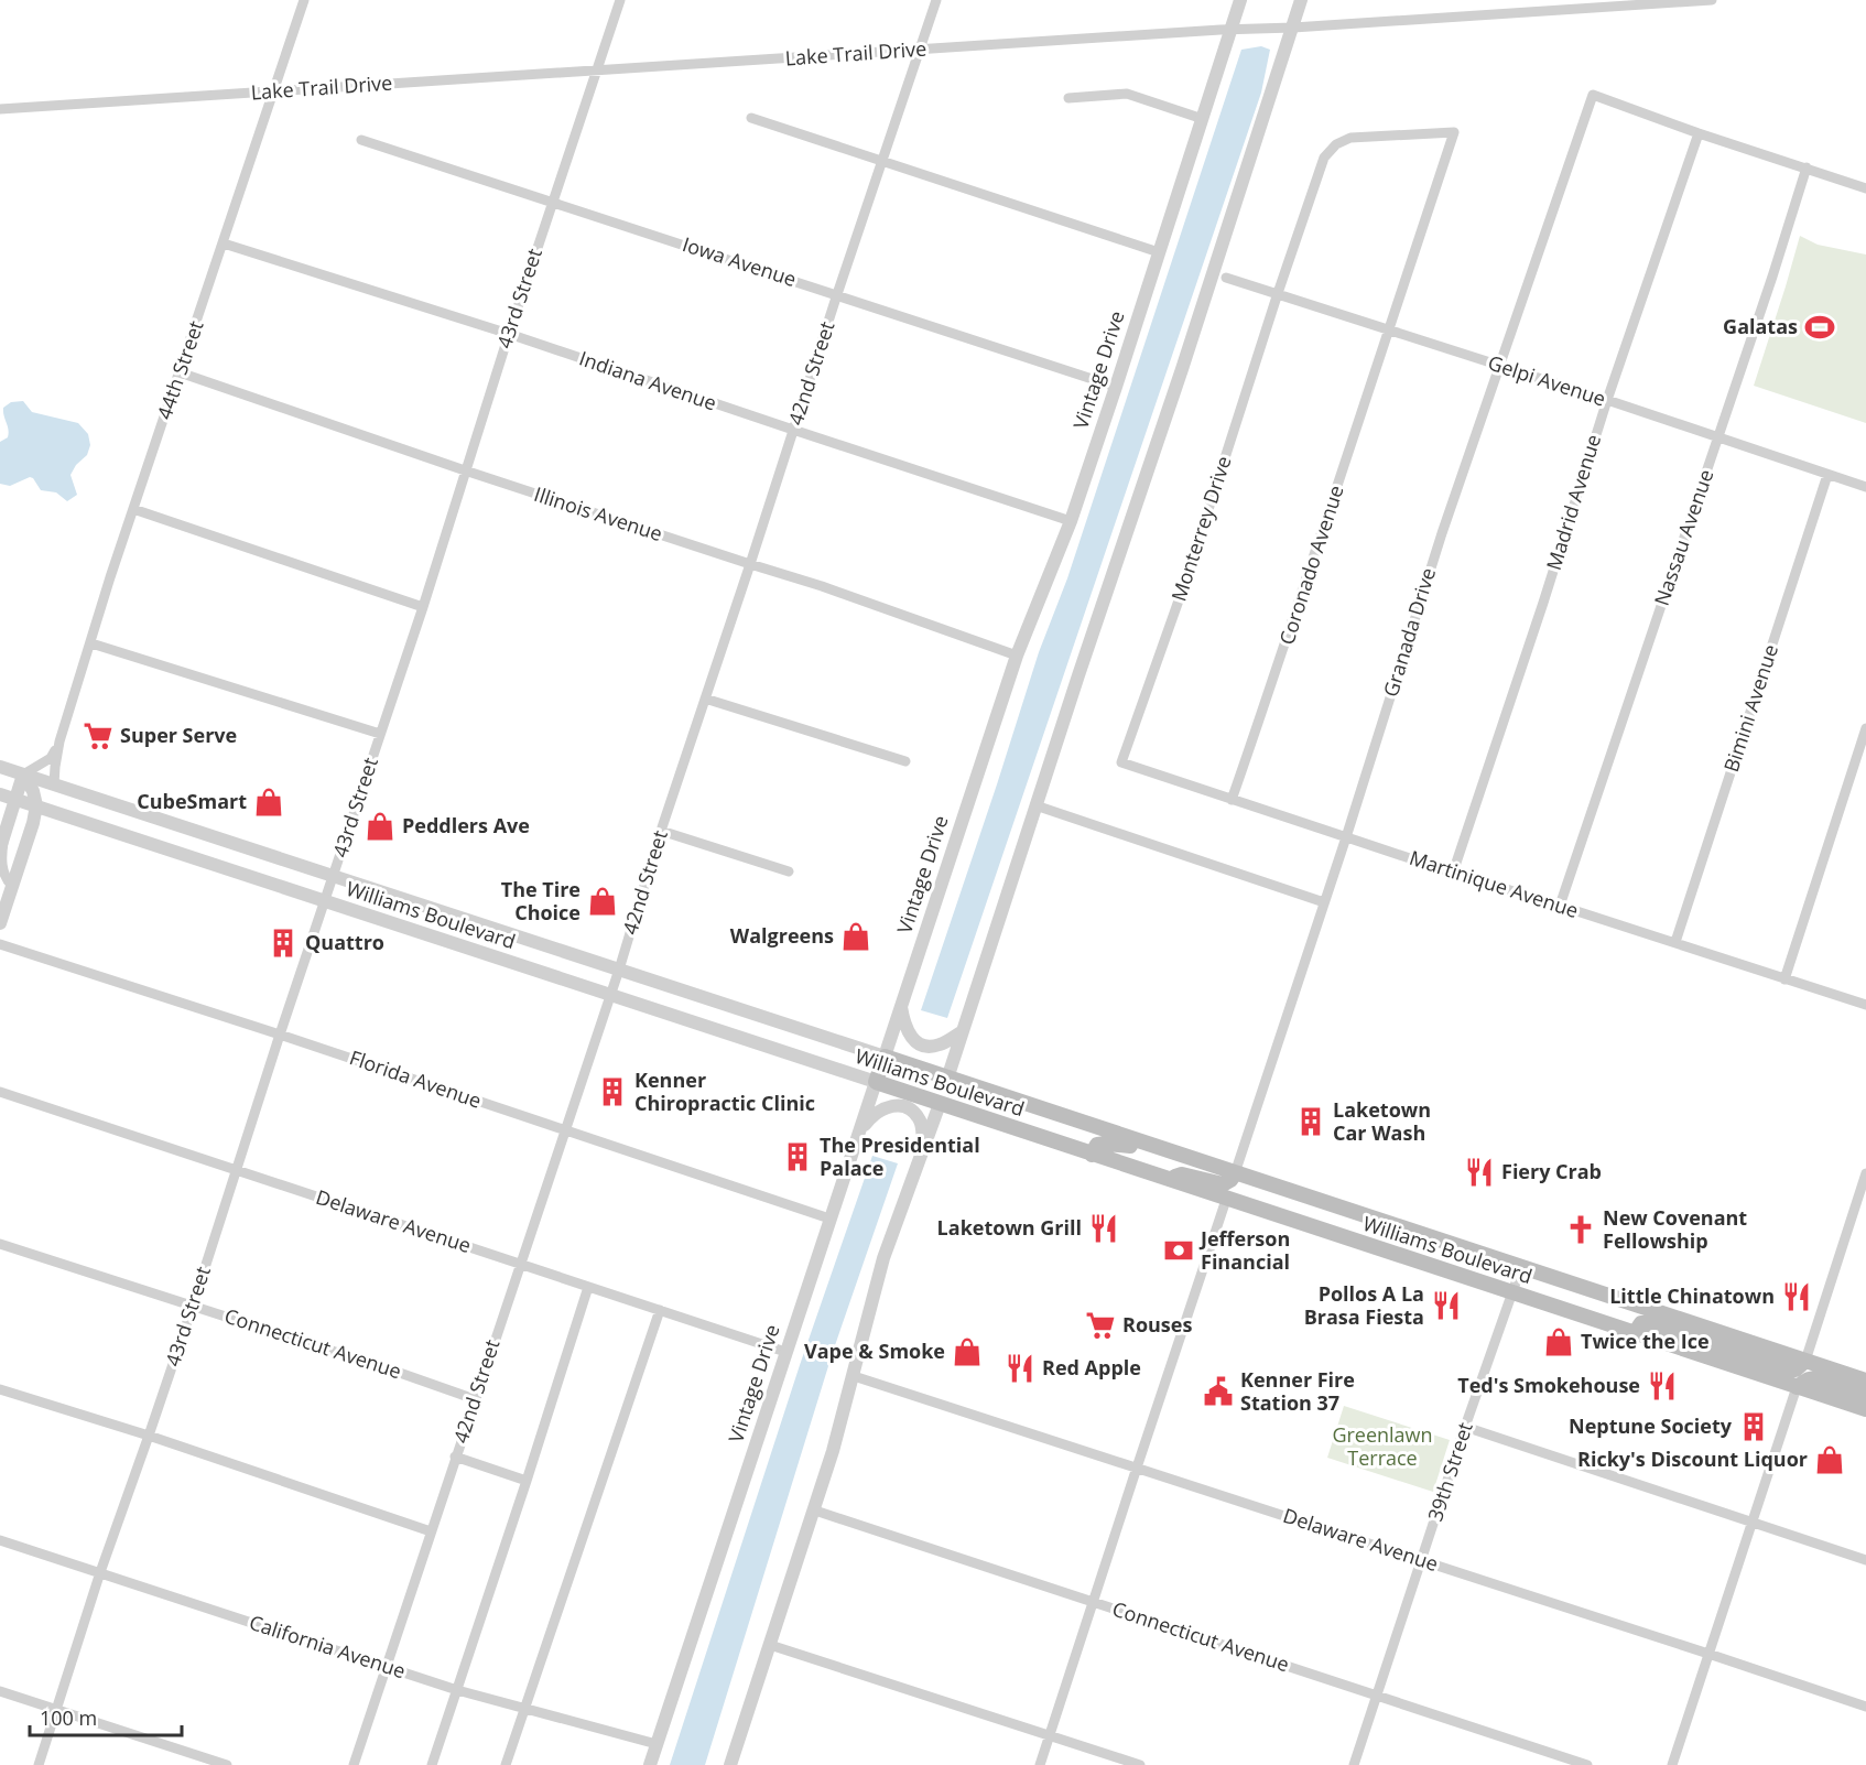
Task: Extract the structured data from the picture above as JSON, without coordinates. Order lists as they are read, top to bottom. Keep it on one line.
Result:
{"streets":{"main road":["Vintage Drive","Williams Boulevard"],"street":["Lake Trail Drive","Iowa Avenue","43rd Street","44th Street","42nd Street","Indiana Avenue","Gelpi Avenue","Madrid Avenue","Illinois Avenue","Monterrey Drive","Nassau Avenue","Coronado Avenue","Granada Drive","Bimini Avenue","Martinique Avenue","Florida Avenue","Delaware Avenue","Connecticut Avenue","39th Street","California Avenue"]},"crossings":[["Lake Trail Drive","43rd Street"],["Lake Trail Drive","44th Street"],["Lake Trail Drive","Vintage Drive"],["Lake Trail Drive","42nd Street"],["Iowa Avenue","43rd Street"],["Iowa Avenue","Vintage Drive"],["Iowa Avenue","42nd Street"],["43rd Street","Indiana Avenue"],["43rd Street","Illinois Avenue"],["43rd Street","Williams Boulevard"],["43rd Street","Florida Avenue"],["43rd Street","Delaware Avenue"],["43rd Street","Connecticut Avenue"],["43rd Street","California Avenue"],["44th Street","Indiana Avenue"],["44th Street","Illinois Avenue"],["44th Street","Williams Boulevard"],["Vintage Drive","Indiana Avenue"],["Vintage Drive","Illinois Avenue"],["Vintage Drive","Williams Boulevard"],["Vintage Drive","Florida Avenue"],["Vintage Drive","Delaware Avenue"],["Vintage Drive","California Avenue"],["42nd Street","Indiana Avenue"],["42nd Street","Illinois Avenue"],["42nd Street","Williams Boulevard"],["42nd Street","Florida Avenue"],["42nd Street","Delaware Avenue"],["42nd Street","Connecticut Avenue"],["42nd Street","California Avenue"],["Gelpi Avenue","Madrid Avenue"],["Gelpi Avenue","Monterrey Drive"],["Gelpi Avenue","Nassau Avenue"],["Gelpi Avenue","Coronado Avenue"],["Gelpi Avenue","Granada Drive"],["Gelpi Avenue","Bimini Avenue"],["Madrid Avenue","Granada Drive"],["Madrid Avenue","Martinique Avenue"],["Monterrey Drive","Coronado Avenue"],["Monterrey Drive","Martinique Avenue"],["Nassau Avenue","Martinique Avenue"],["Coronado Avenue","Martinique Avenue"],["Granada Drive","Martinique Avenue"],["Granada Drive","Williams Boulevard"],["Bimini Avenue","Martinique Avenue"],["Williams Boulevard","39th Street"],["Delaware Avenue","39th Street"],["Connecticut Avenue","39th Street"]],"parks":["Greenlawn Terrace"],"places":{"sports":["Galatas"],"supermarket":["Super Serve","Rouses"],"shop":["CubeSmart","Peddlers Ave","The Tire Choice","Walgreens","Twice the Ice","Vape & Smoke","Ricky's Discount Liquor"],"building":["Quattro","Kenner Chiropractic Clinic","Laketown Car Wash","The Presidential Palace","Neptune Society"],"restaurant":["Fiery Crab","Laketown Grill","Little Chinatown","Pollos A La Brasa Fiesta","Red Apple","Ted's Smokehouse"],"church":["New Covenant Fellowship"],"bank":["Jefferson Financial"],"public building":["Kenner Fire Station 37"]},"scale_bar":"100 m"}
